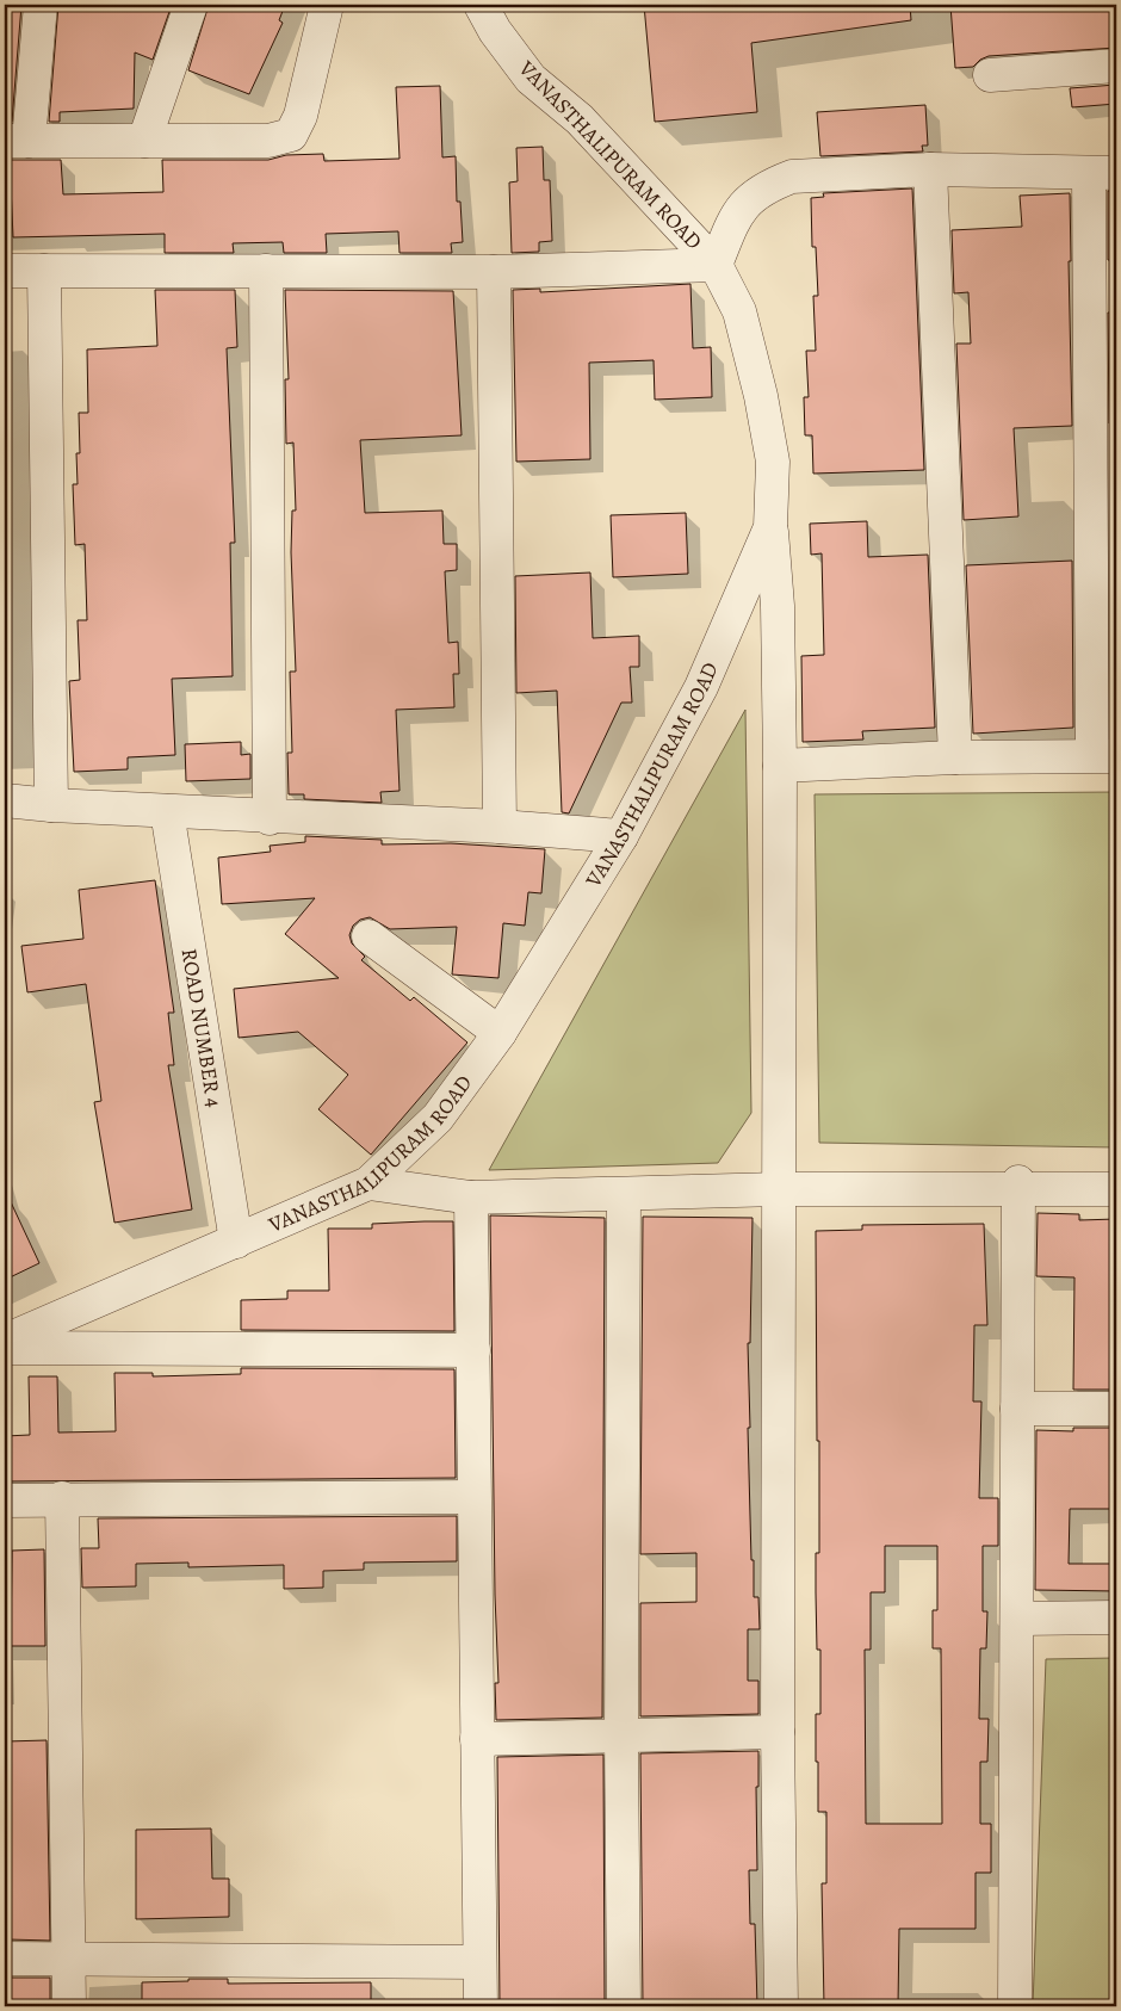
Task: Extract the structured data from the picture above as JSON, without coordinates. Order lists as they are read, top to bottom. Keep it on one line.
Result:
{"streets":{"street":["VANASTHALIPURAM ROAD","ROAD NUMBER 4"]},"crossings":[["VANASTHALIPURAM ROAD","ROAD NUMBER 4"]]}
